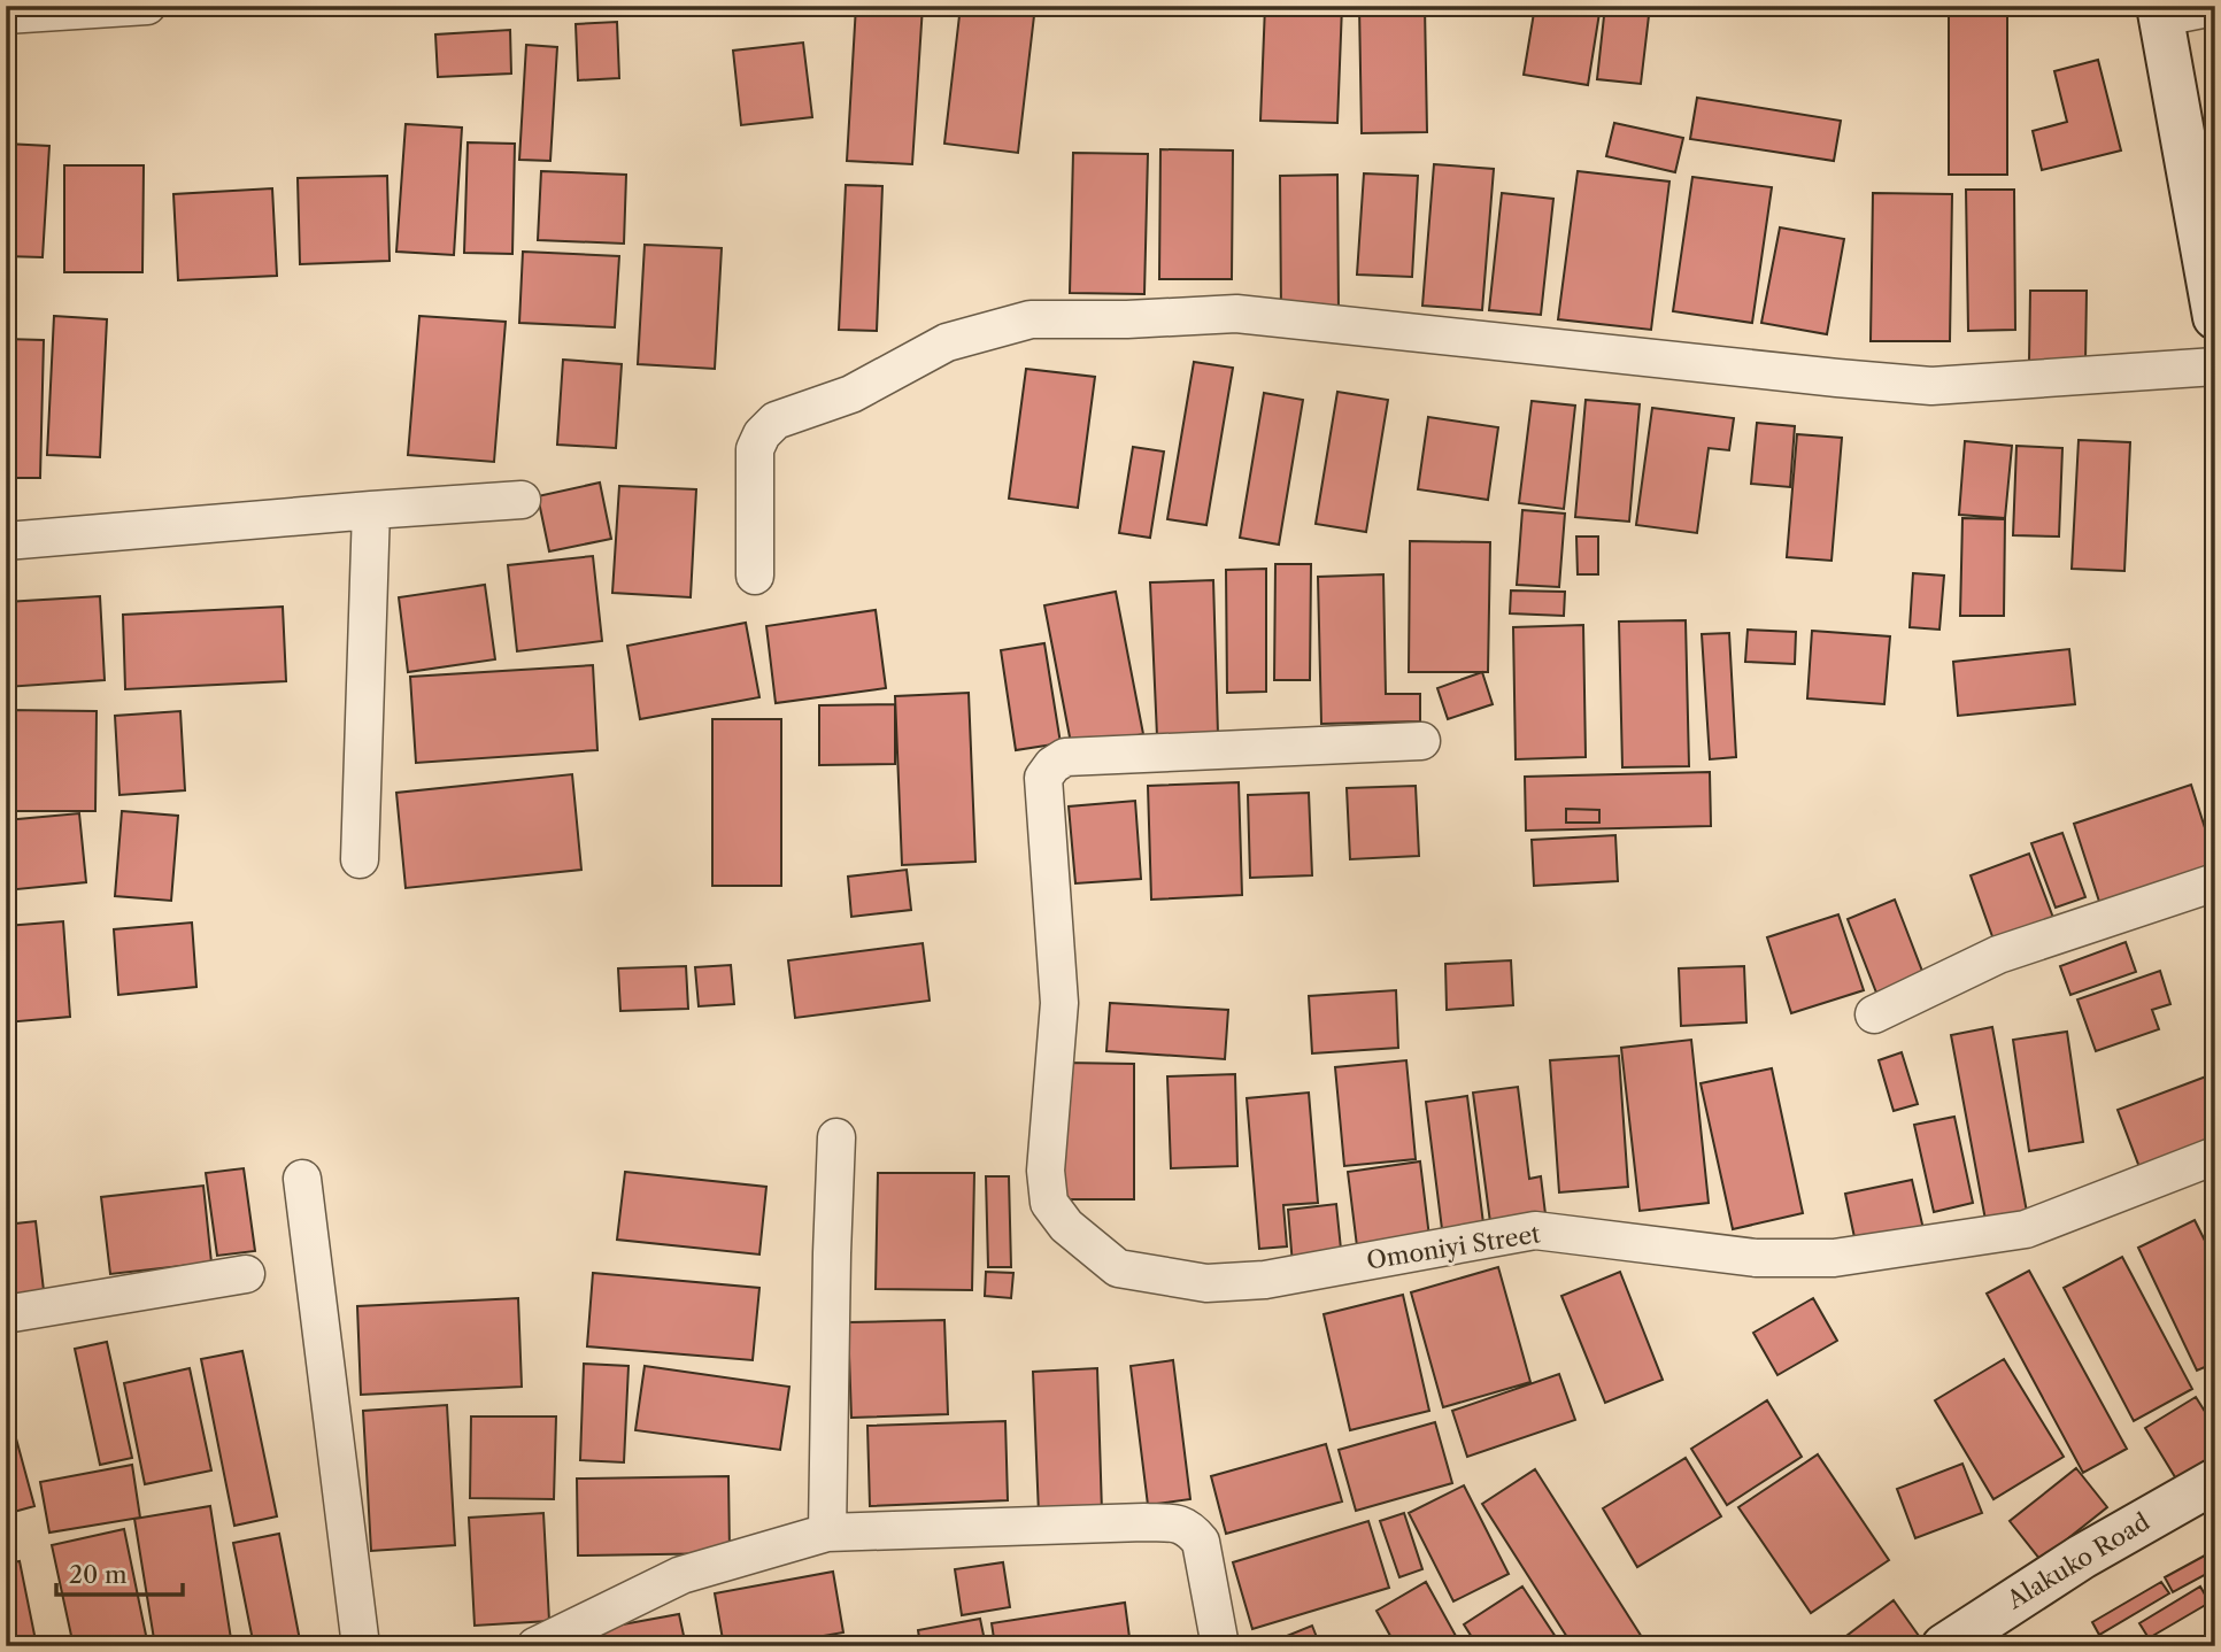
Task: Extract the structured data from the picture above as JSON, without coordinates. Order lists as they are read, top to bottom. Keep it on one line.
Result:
{"streets":{"main road":["Alakuko Road"],"street":["Omoniyi Street"]},"scale_bar":"20 m"}
